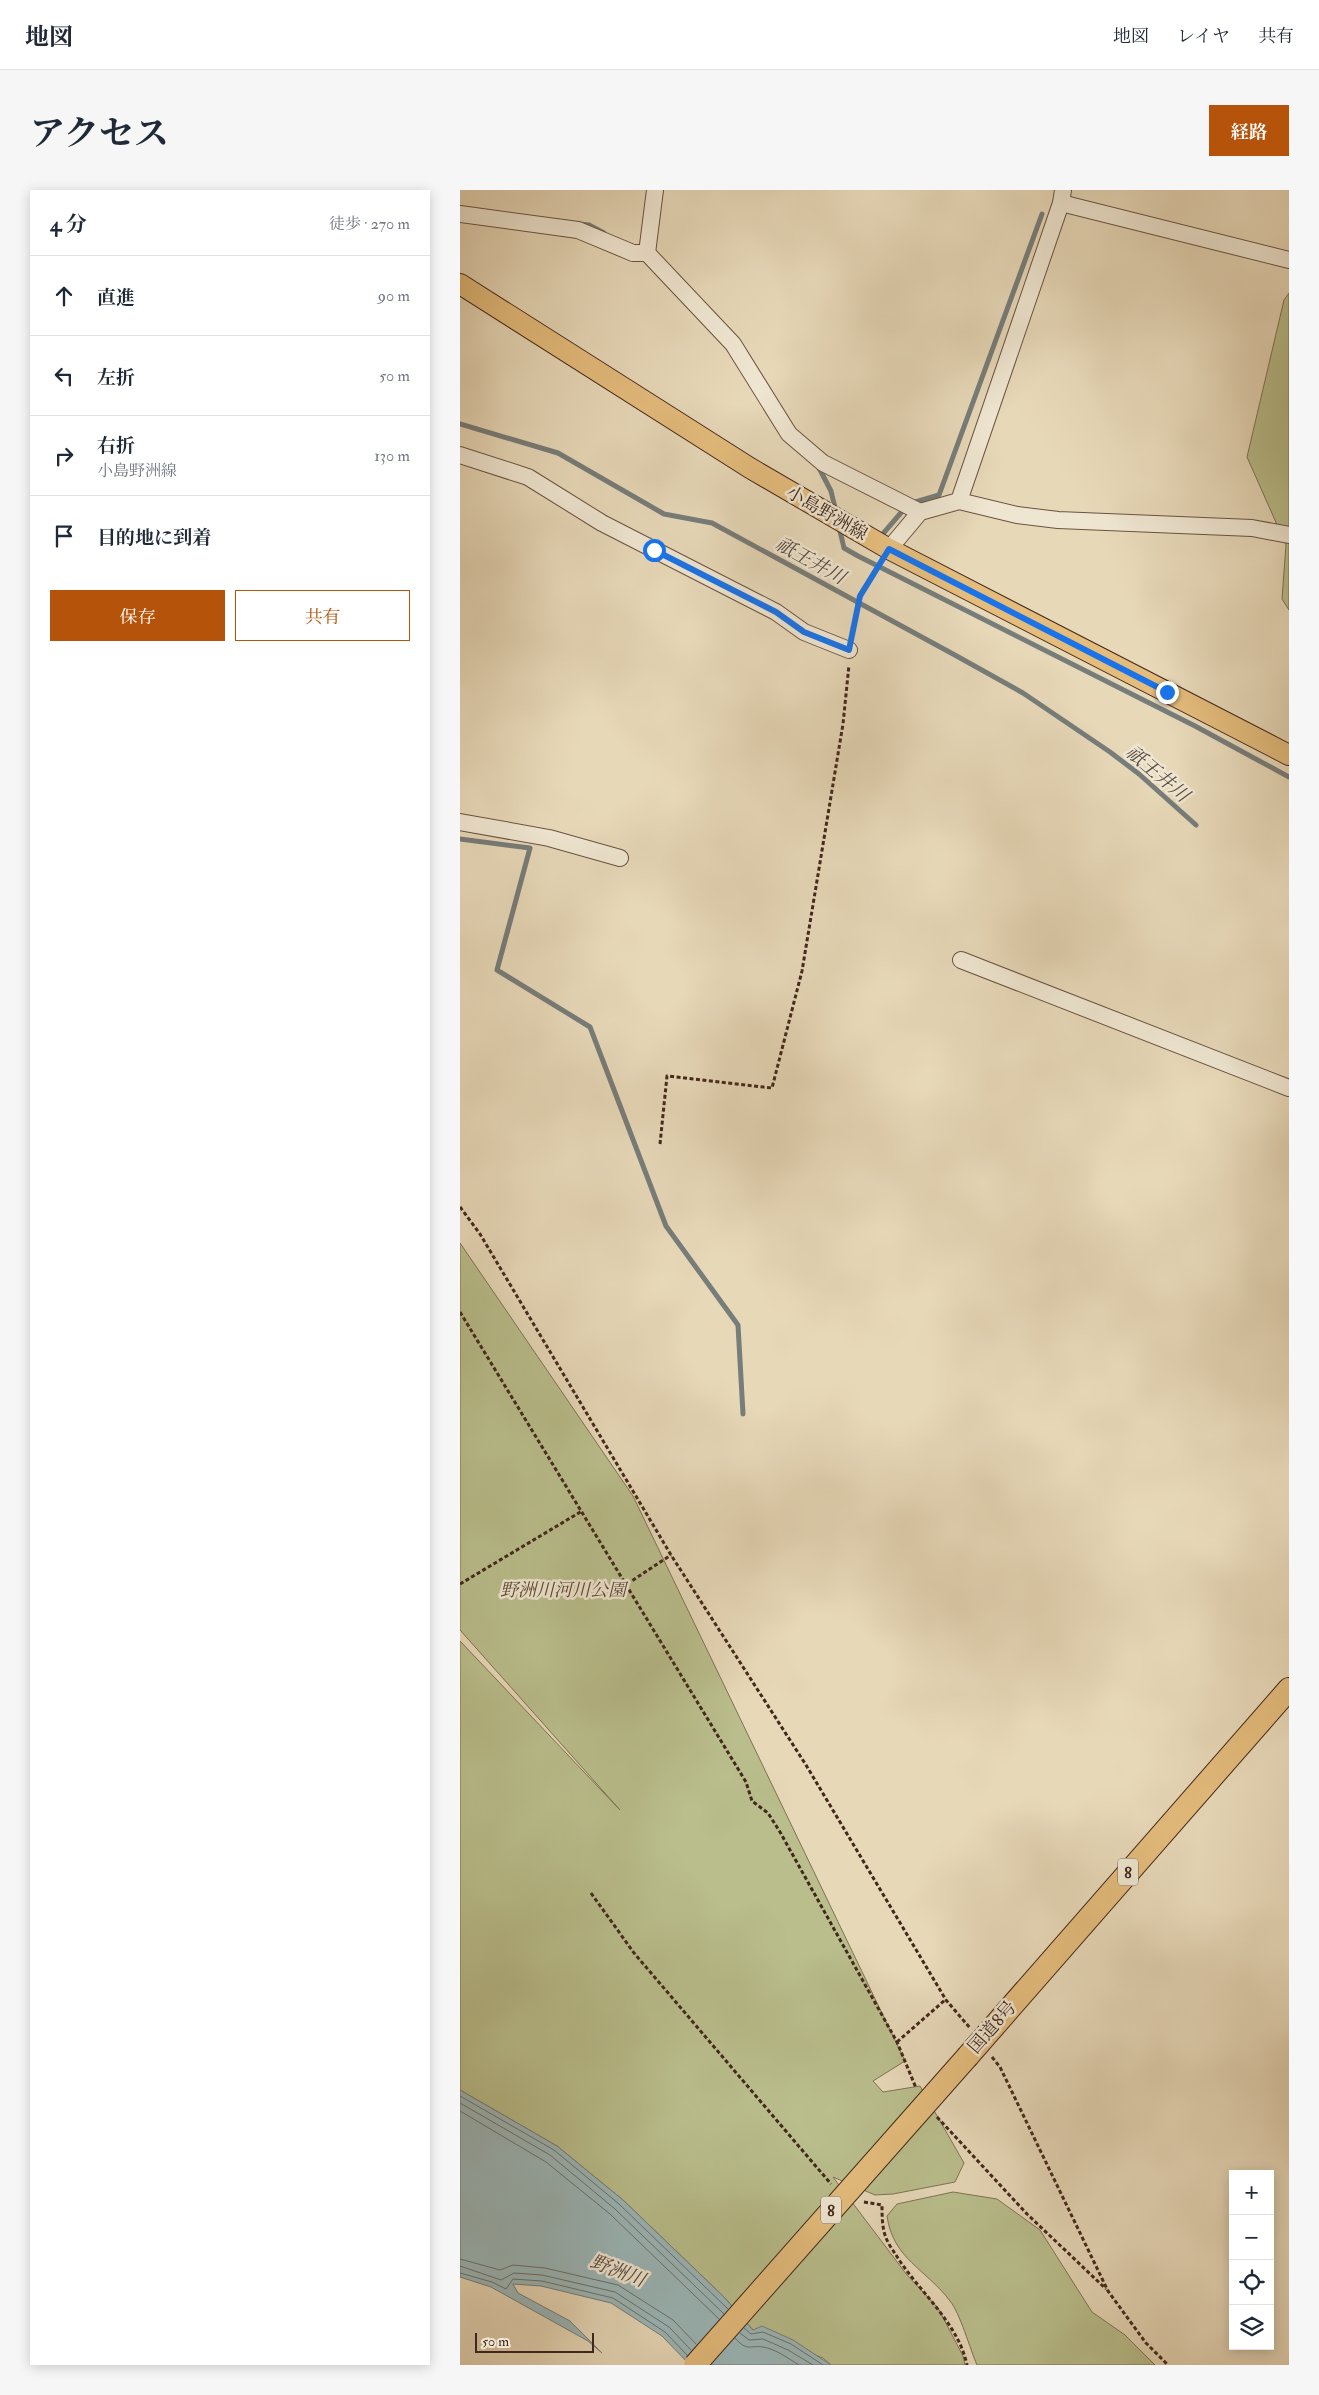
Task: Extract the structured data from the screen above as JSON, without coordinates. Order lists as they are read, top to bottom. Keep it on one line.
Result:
{"streets":{"highway":["8","国道8号"],"main road":["小島野洲線"]},"water":["祇王井川","野洲川"],"parks":["野洲川河川公園"],"scale_bar":"50 m","page":{"header":"地図","nav":["地図","レイヤ","共有"],"title":"アクセス","buttons":["経路",["保存","共有"]],"heading":["4 分","徒歩 · 270 m"],"list":[["直進","90 m"],["左折","50 m"],["右折","小島野洲線","130 m"],"目的地に到着"],"map_buttons":["+","−"],"scale":"50 m"}}
